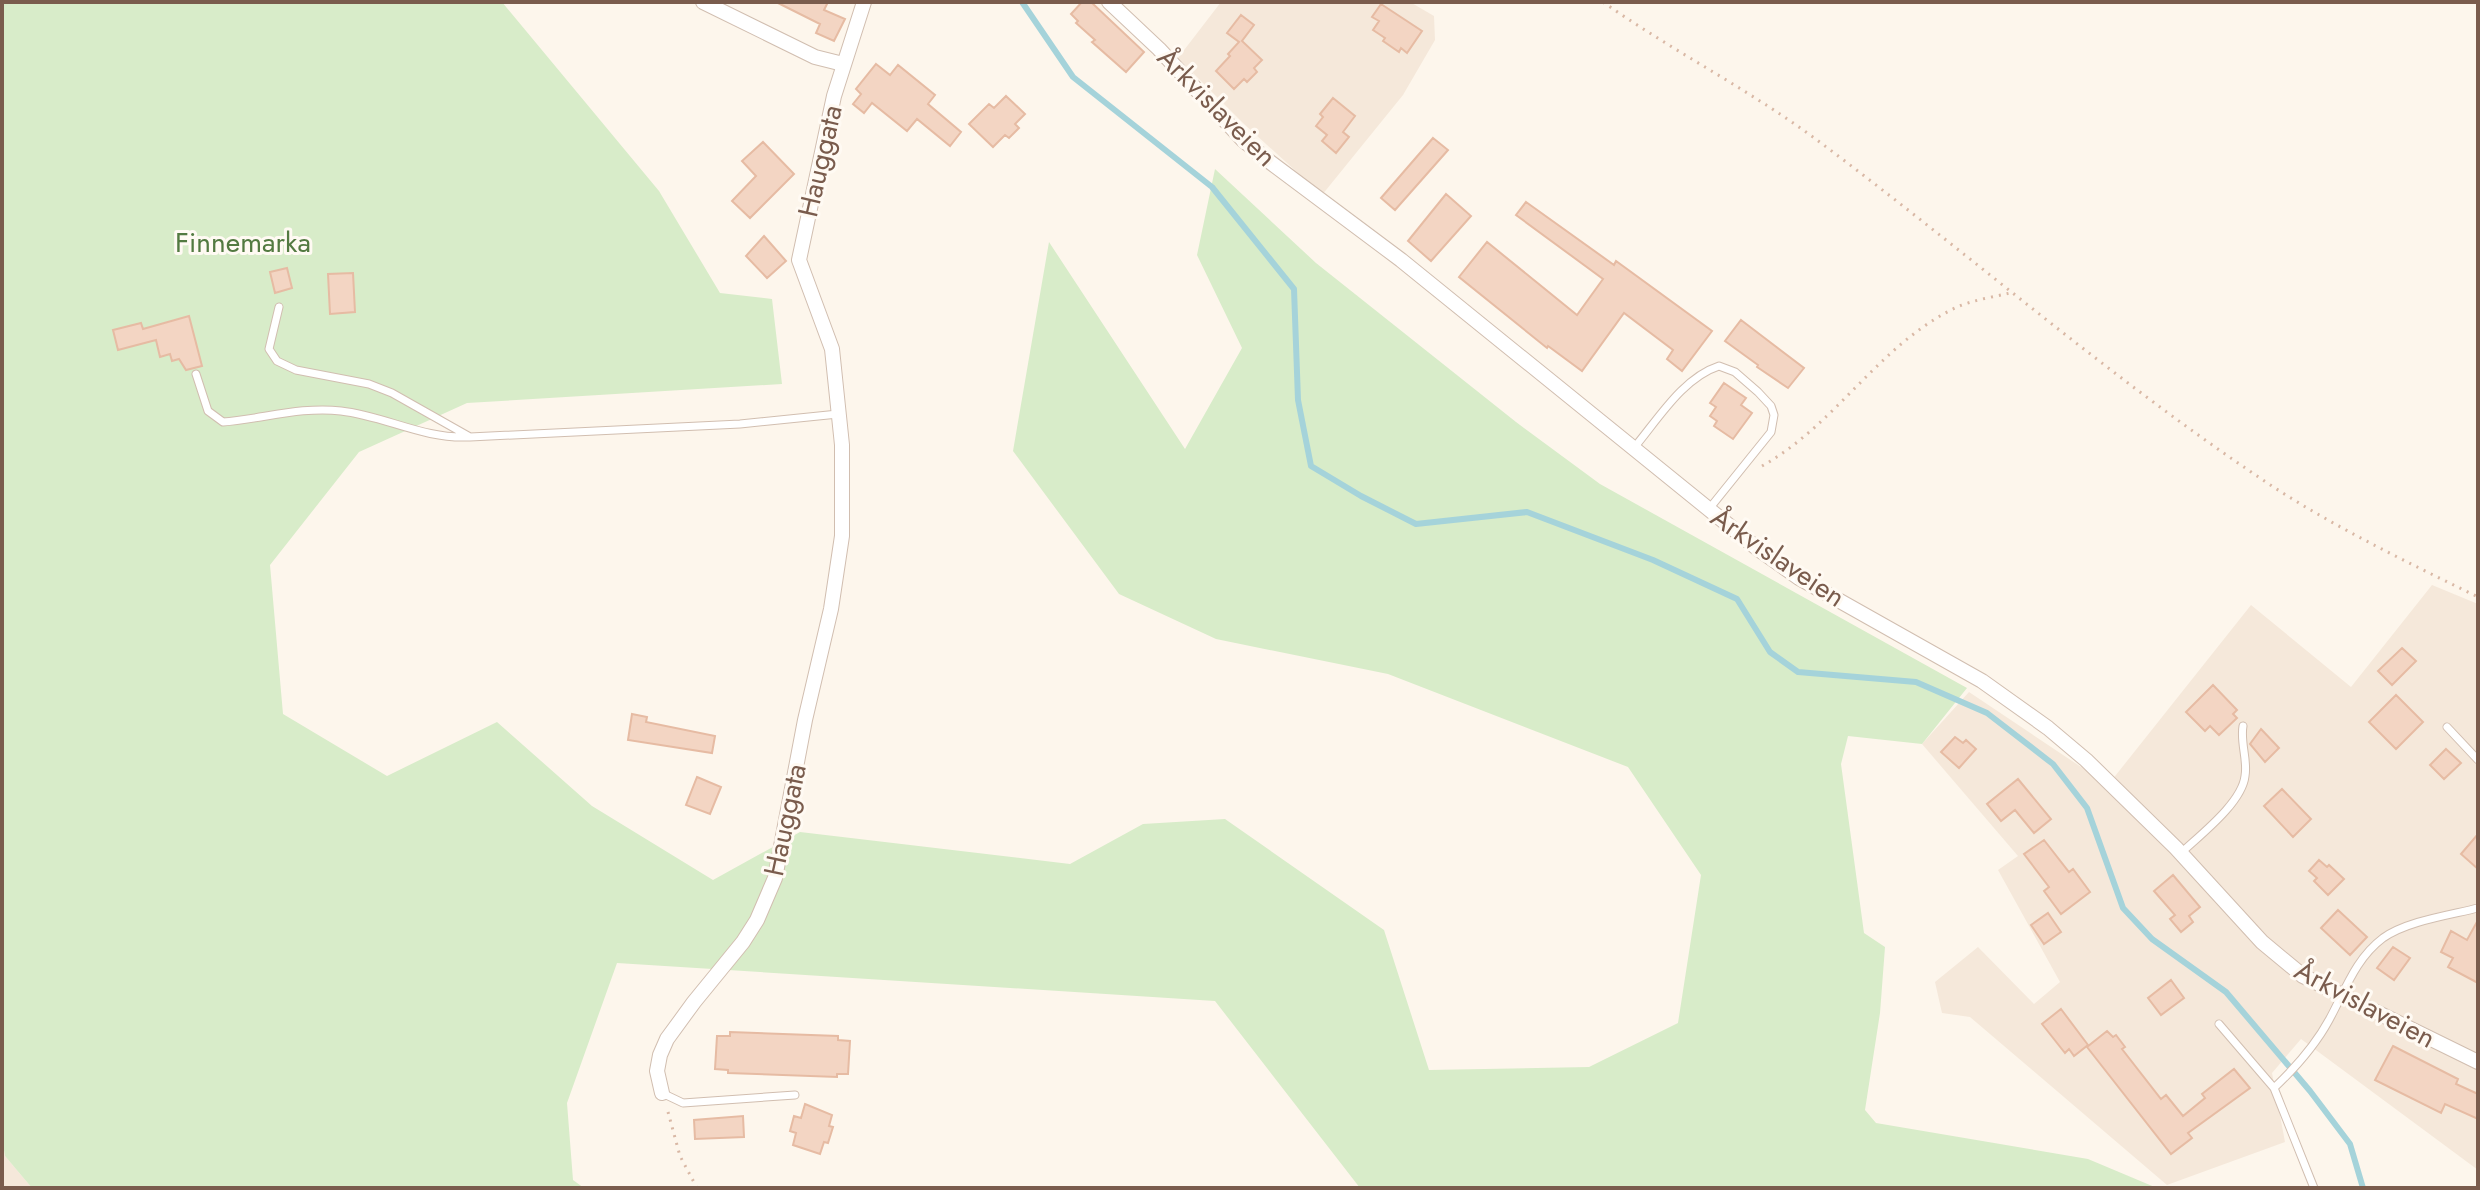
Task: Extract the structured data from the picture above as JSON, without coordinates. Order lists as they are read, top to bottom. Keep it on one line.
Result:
{"streets":{"street":["Årkvislaveien","Hauggata"]},"parks":["Finnemarka"]}
